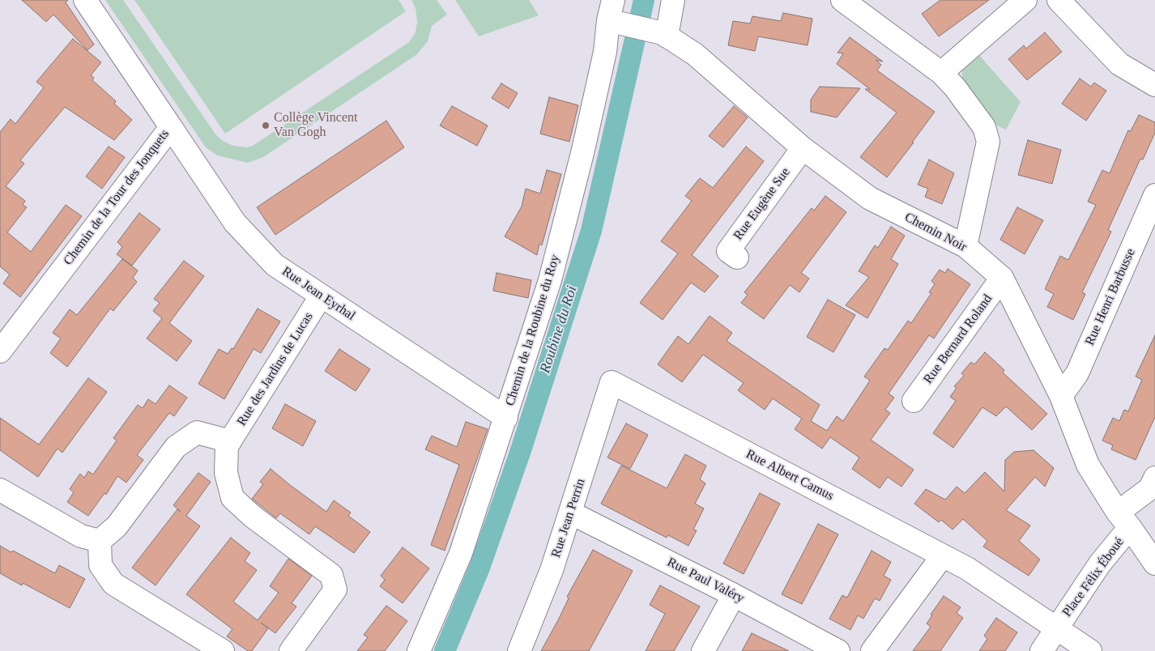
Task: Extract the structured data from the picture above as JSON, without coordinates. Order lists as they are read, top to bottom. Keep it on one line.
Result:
{"streets":{"street":["Chemin de la Tour des Jonquets","Rue Eugène Sue","Chemin Noir","Rue Jean Eyrhal","Rue Henri Barbusse","Chemin de la Roubine du Roy","Rue Bernard Roland","Rue des Jardins de Lucas","Rue Albert Camus","Rue Jean Perrin","Place Félix Éboué","Rue Paul Valéry"]},"crossings":[["Chemin de la Tour des Jonquets","Rue Jean Eyrhal"],["Rue Eugène Sue","Chemin Noir"],["Chemin Noir","Rue Henri Barbusse"],["Chemin Noir","Rue Bernard Roland"],["Chemin Noir","Place Félix Éboué"],["Rue Jean Eyrhal","Chemin de la Roubine du Roy"],["Rue Jean Eyrhal","Rue des Jardins de Lucas"],["Rue Albert Camus","Rue Jean Perrin"],["Rue Albert Camus","Place Félix Éboué"],["Rue Jean Perrin","Rue Paul Valéry"]],"water":["Roubine du Roi"],"places":["Collège Vincent Van Gogh"]}
